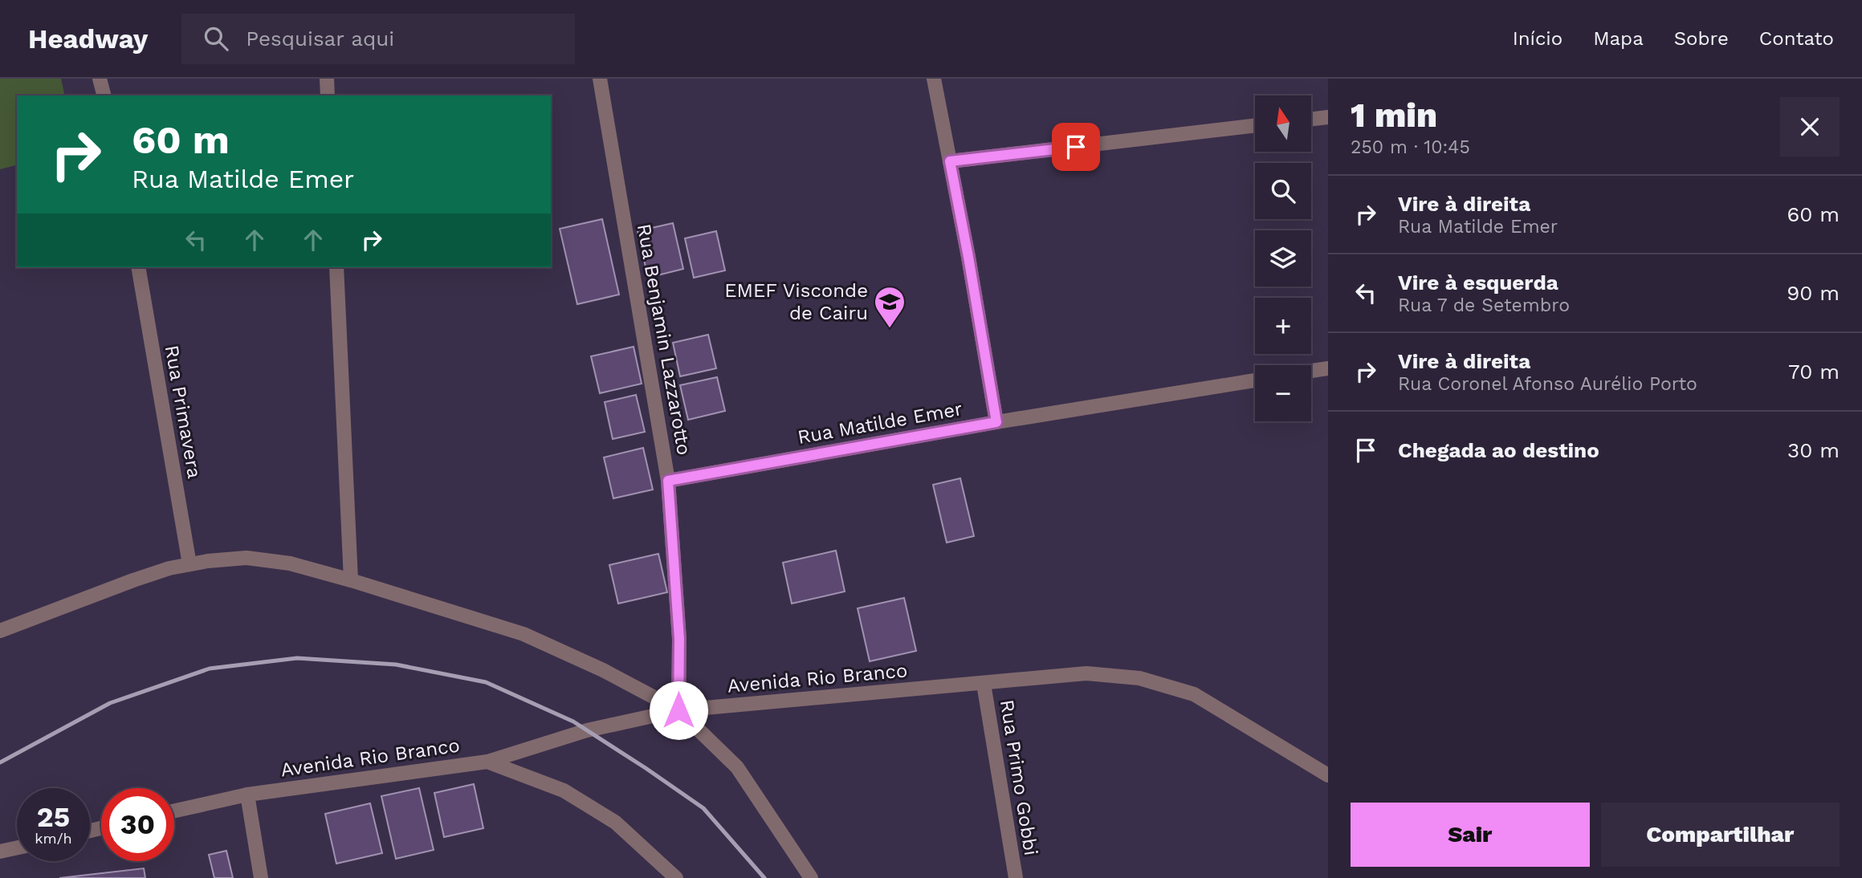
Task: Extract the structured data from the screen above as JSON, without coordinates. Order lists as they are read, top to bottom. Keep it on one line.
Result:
{"streets":{"street":["Rua Benjamin Lazzarotto","Rua Primavera","Rua Matilde Emer","Avenida Rio Branco","Rua Primo Gobbi"]},"crossings":[["Rua Benjamin Lazzarotto","Rua Matilde Emer"],["Rua Benjamin Lazzarotto","Avenida Rio Branco"],["Avenida Rio Branco","Rua Primo Gobbi"]],"places":{"school or university":["EMEF Visconde de Cairu"]},"north":"top","page":{"header":"Headway","search":"Pesquisar aqui","nav":["Início","Mapa","Sobre","Contato"],"heading":["1 min","250 m · 10:45"],"map_buttons":["+","−"],"turn":["60 m","Rua Matilde Emer"],"list":[{"name":"Vire à direita","note":"Rua Matilde Emer","value":"60 m"},{"name":"Vire à esquerda","note":"Rua 7 de Setembro","value":"90 m"},{"name":"Vire à direita","note":"Rua Coronel Afonso Aurélio Porto","value":"70 m"},{"name":"Chegada ao destino","value":"30 m"}],"speed":"25 km/h","limit":"30","buttons":["Sair","Compartilhar"]}}
